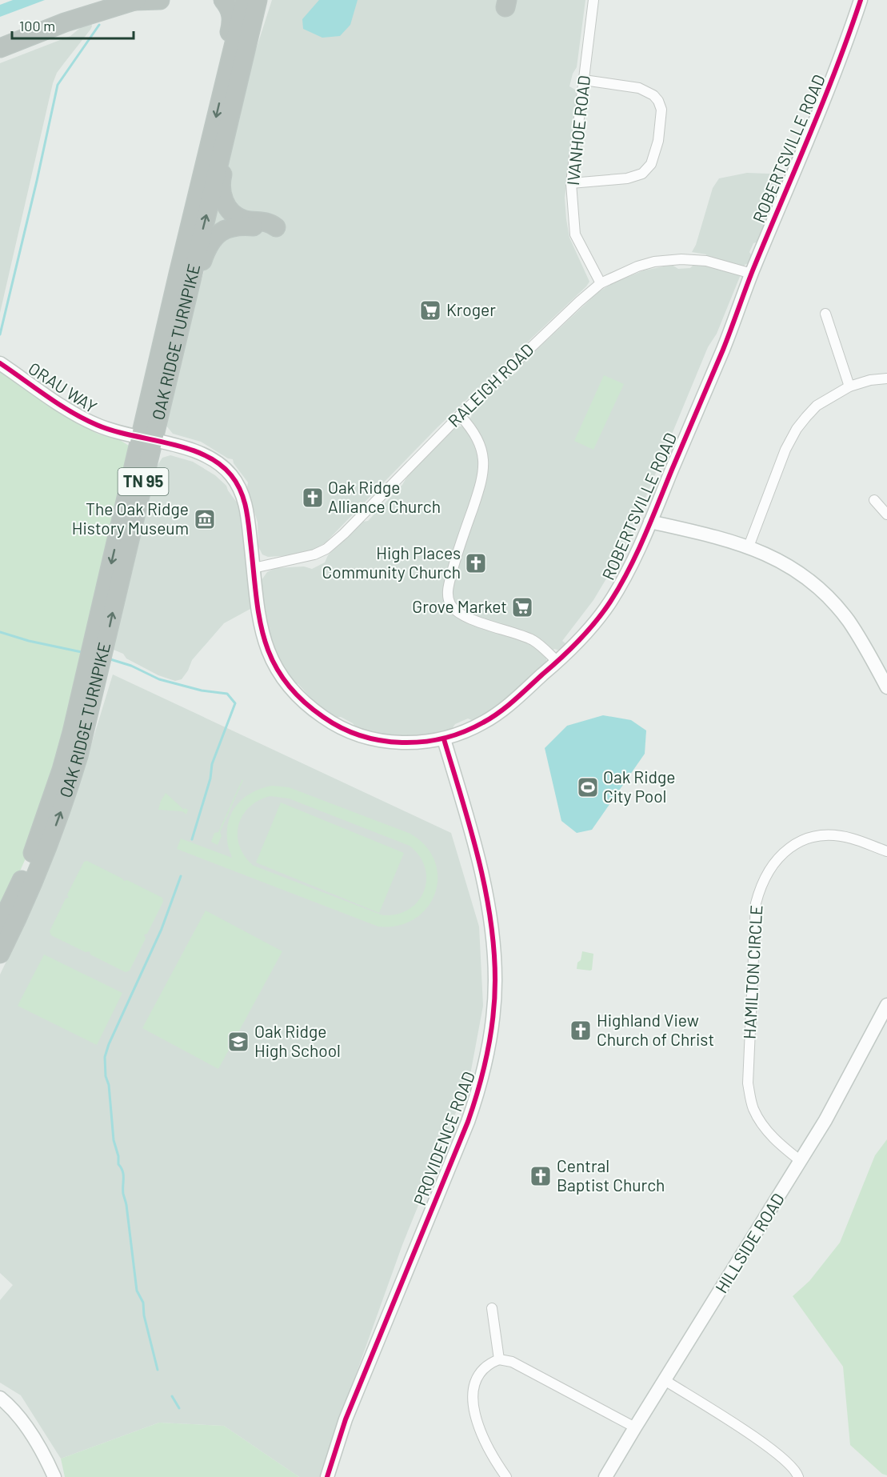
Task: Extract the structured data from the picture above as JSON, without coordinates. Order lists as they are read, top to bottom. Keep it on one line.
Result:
{"streets":{"highway":["OAK RIDGE TURNPIKE","TN 95"],"street":["IVANHOE ROAD","ROBERTSVILLE ROAD","RALEIGH ROAD","ORAU WAY","HAMILTON CIRCLE","PROVIDENCE ROAD","HILLSIDE ROAD"]},"crossings":[["IVANHOE ROAD","RALEIGH ROAD"],["ROBERTSVILLE ROAD","OAK RIDGE TURNPIKE"],["ROBERTSVILLE ROAD","RALEIGH ROAD"],["ROBERTSVILLE ROAD","ORAU WAY"],["ROBERTSVILLE ROAD","PROVIDENCE ROAD"],["OAK RIDGE TURNPIKE","ORAU WAY"],["HAMILTON CIRCLE","HILLSIDE ROAD"]],"places":{"supermarket":["Kroger","Grove Market"],"church":["Oak Ridge Alliance Church","High Places Community Church","Highland View Church of Christ","Central Baptist Church"],"museum":["The Oak Ridge History Museum"],"sports":["Oak Ridge City Pool"],"school or university":["Oak Ridge High School"]},"scale_bar":"100 m"}
